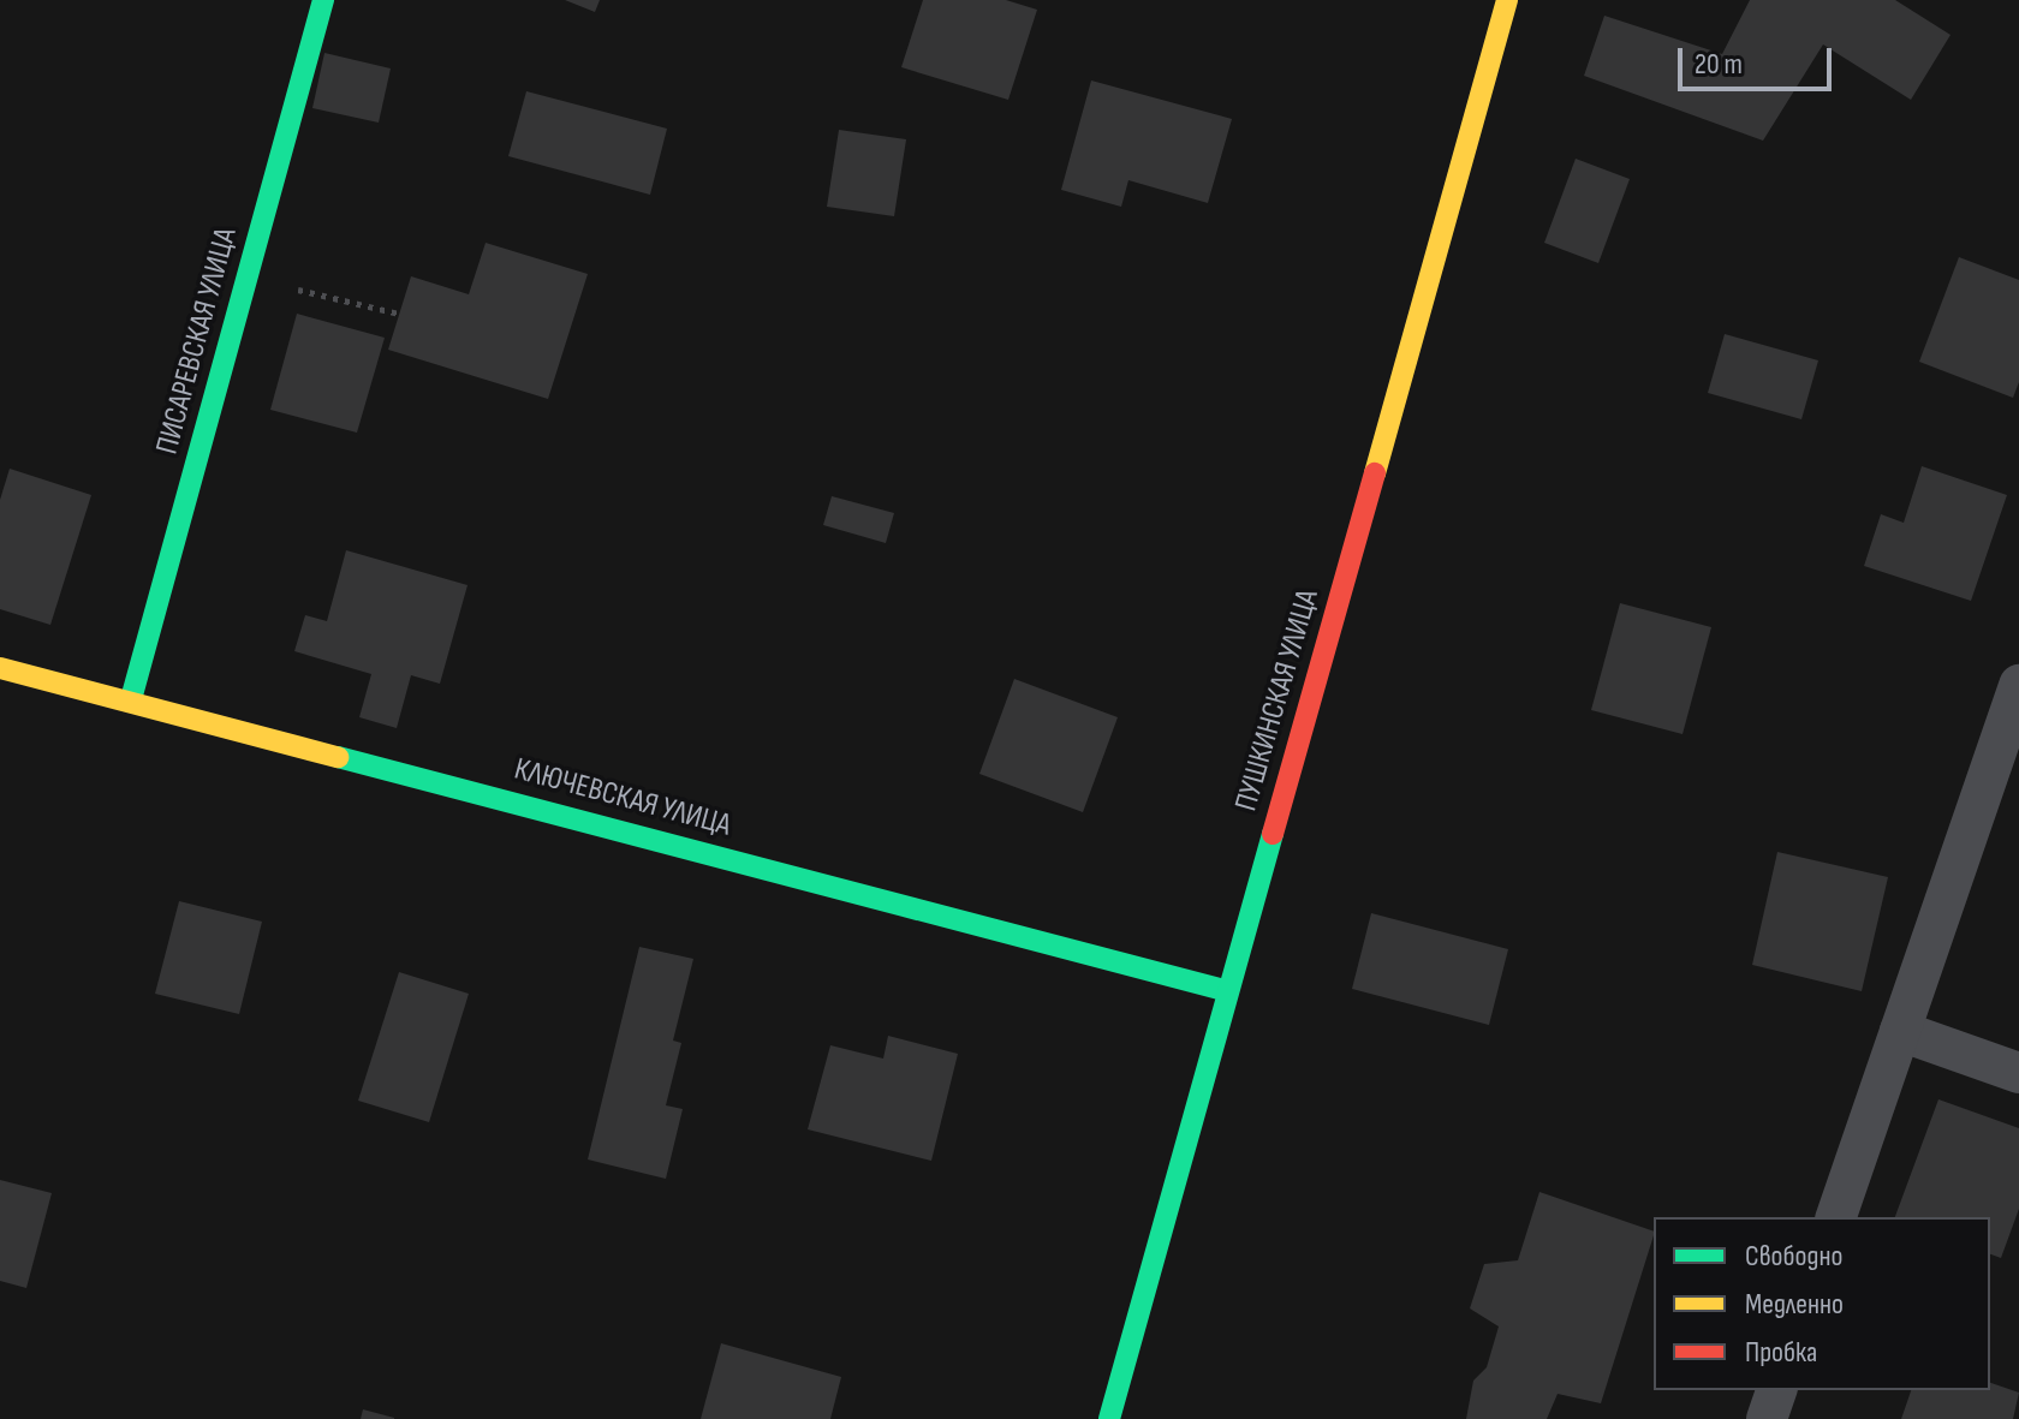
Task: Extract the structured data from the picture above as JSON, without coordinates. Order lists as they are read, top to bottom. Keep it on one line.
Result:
{"streets":{"street":["ПИСАРЕВСКАЯ УЛИЦА","ПУШКИНСКАЯ УЛИЦА","КЛЮЧЕВСКАЯ УЛИЦА"]},"crossings":[["ПИСАРЕВСКАЯ УЛИЦА","КЛЮЧЕВСКАЯ УЛИЦА"],["ПУШКИНСКАЯ УЛИЦА","КЛЮЧЕВСКАЯ УЛИЦА"]],"legend":["Свободно","Медленно","Пробка"],"scale_bar":"20 m"}
